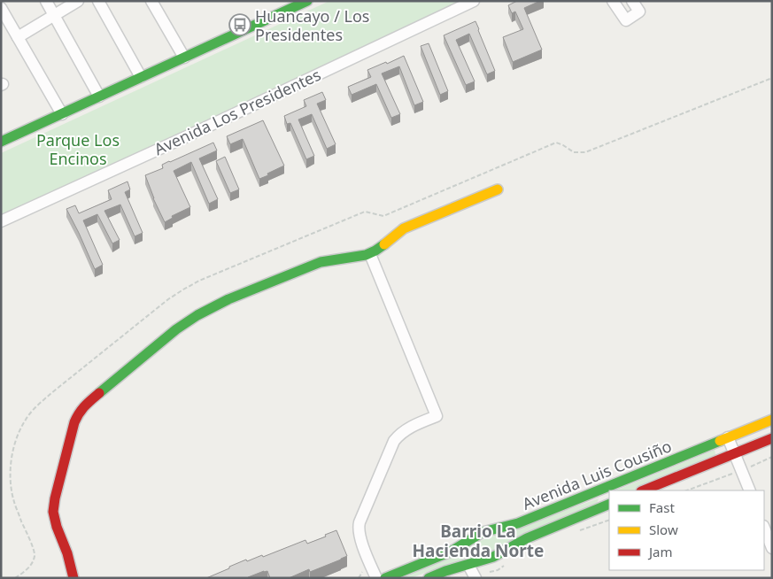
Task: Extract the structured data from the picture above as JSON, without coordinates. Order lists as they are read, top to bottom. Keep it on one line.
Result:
{"streets":{"street":["Avenida Los Presidentes","Avenida Luis Cousiño"]},"districts":["Barrio La Hacienda Norte"],"parks":["Parque Los Encinos"],"places":{"bus stop":["Huancayo / Los Presidentes"]},"legend":["Fast","Slow","Jam"]}
